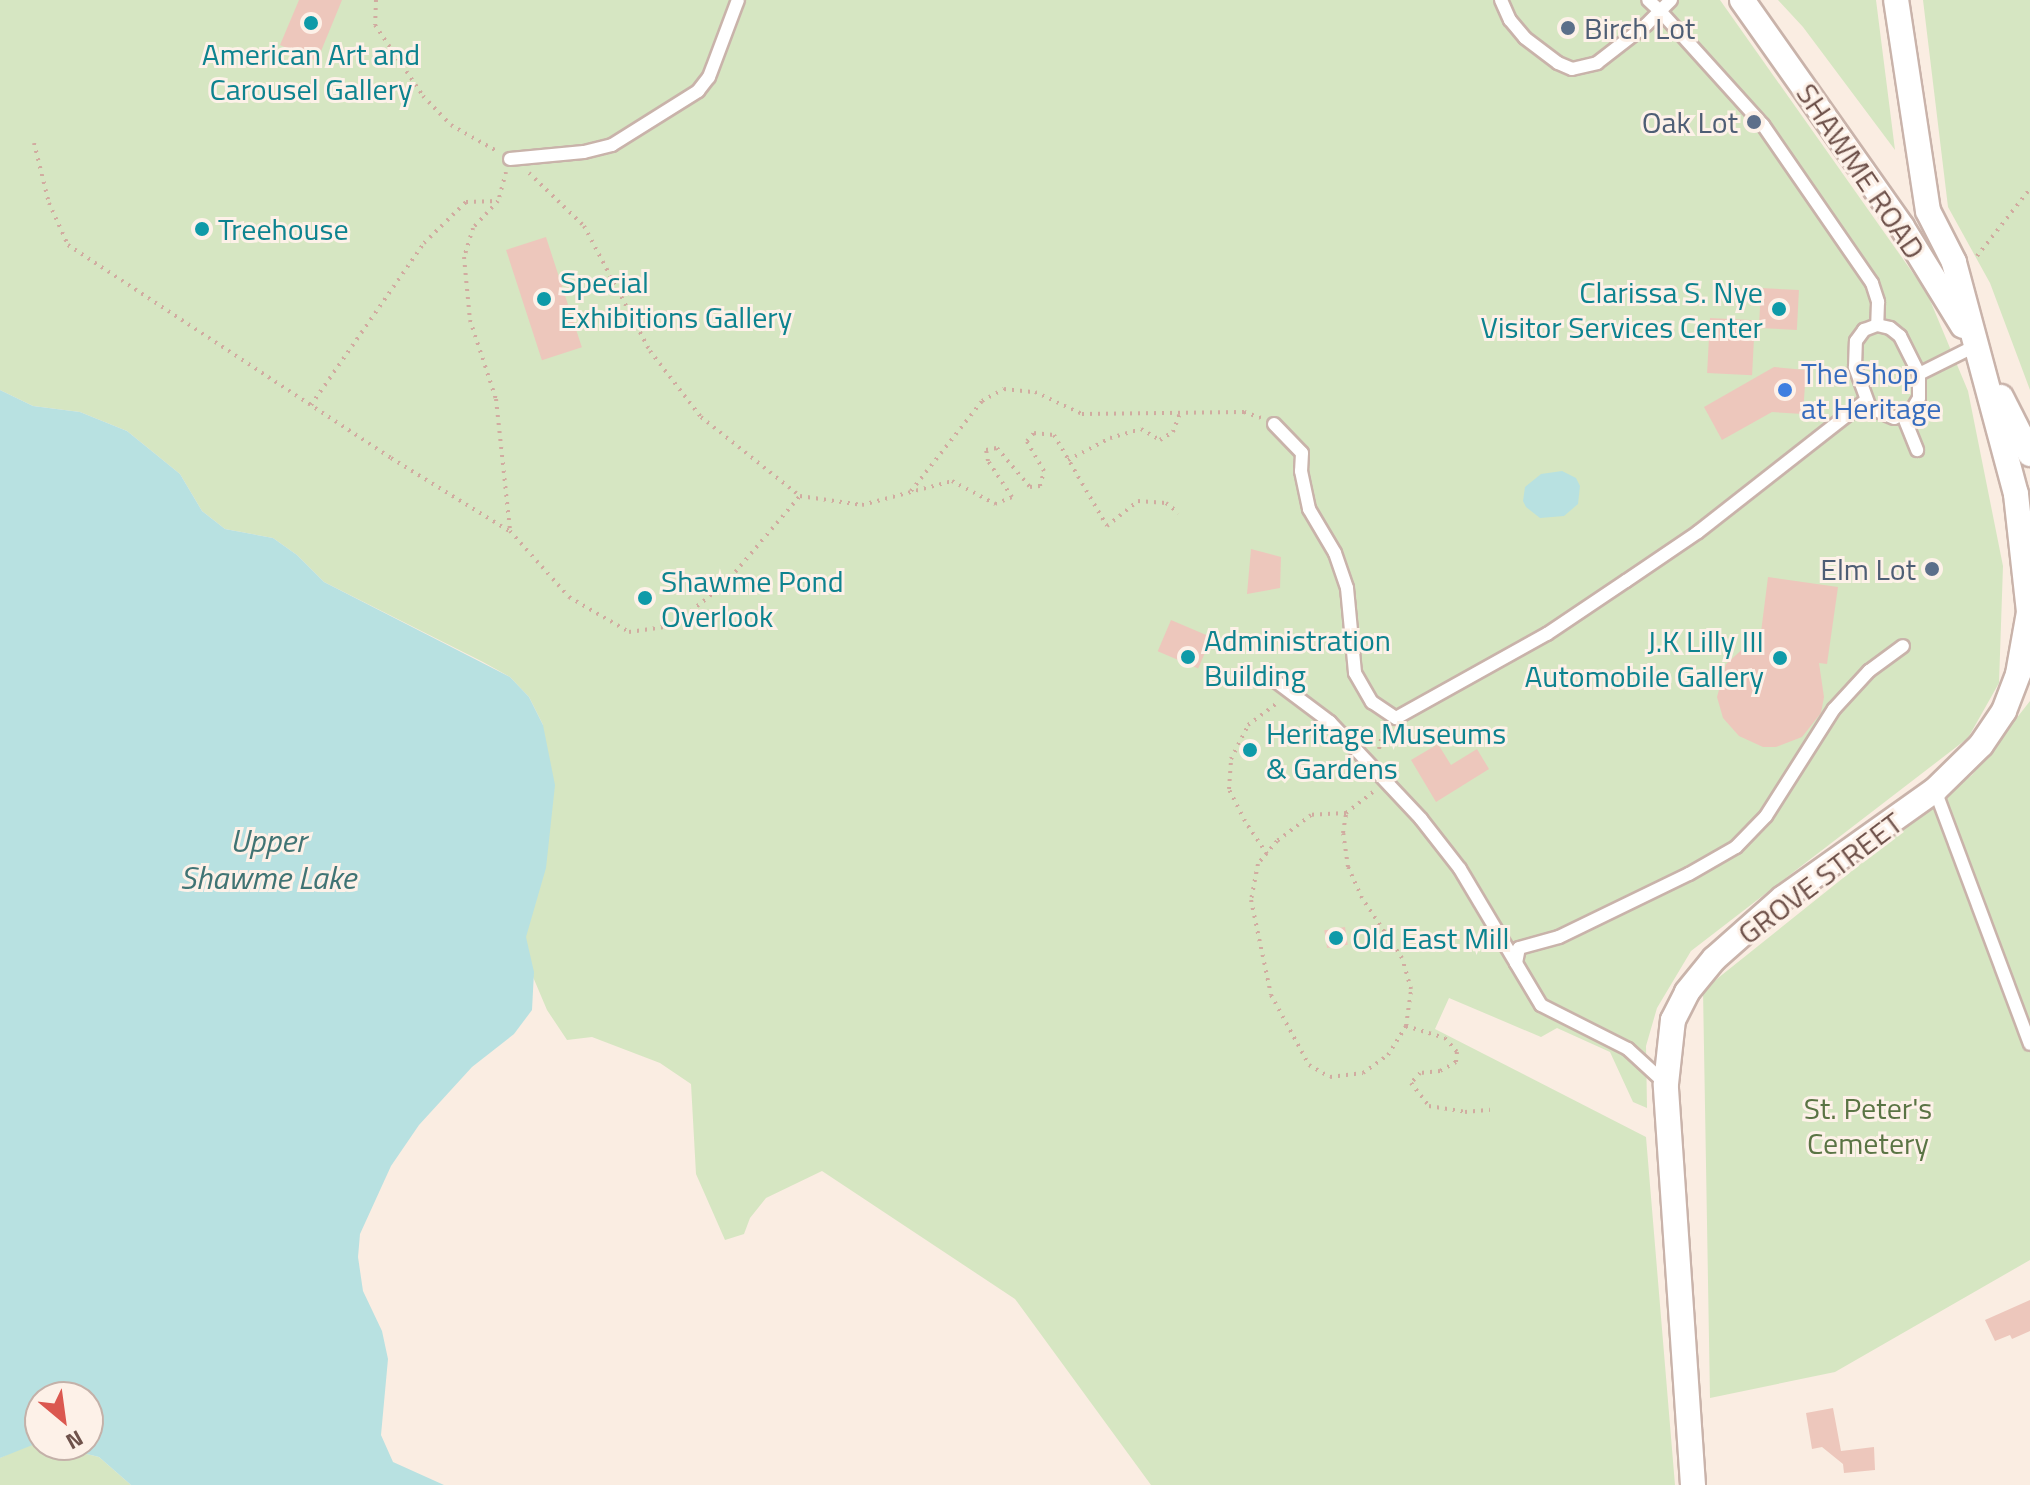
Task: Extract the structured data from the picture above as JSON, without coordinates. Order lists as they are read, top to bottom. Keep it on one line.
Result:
{"streets":{"street":["SHAWME ROAD","GROVE STREET"]},"crossings":[["SHAWME ROAD","GROVE STREET"]],"water":["Upper Shawme Lake"],"parks":["St. Peter's Cemetery"],"places":["American Art and Carousel Gallery","Birch Lot","Oak Lot","Treehouse","Special Exhibitions Gallery","Clarissa S. Nye Visitor Services Center","The Shop at Heritage","Elm Lot","Shawme Pond Overlook","Administration Building","J.K Lilly III Automobile Gallery","Heritage Museums & Gardens","Old East Mill"],"north":"bottom right"}
